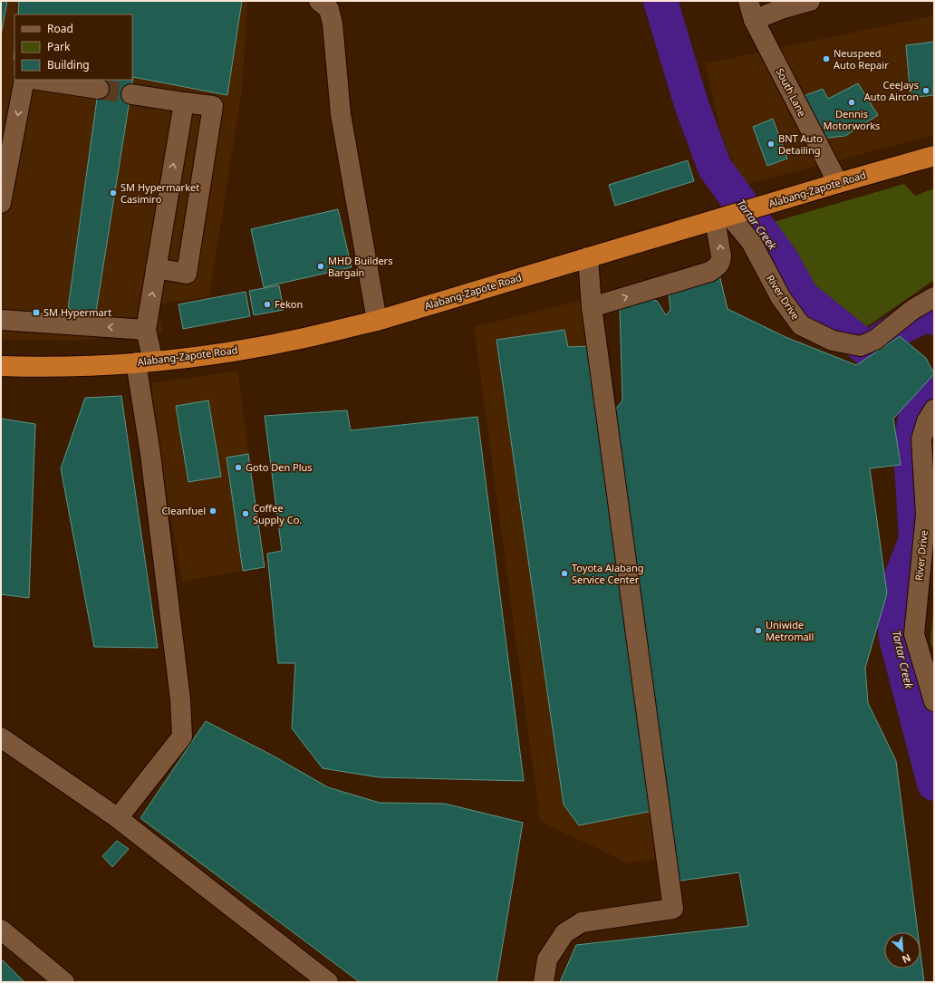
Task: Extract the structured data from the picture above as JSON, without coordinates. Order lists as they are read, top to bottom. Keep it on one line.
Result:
{"streets":{"highway":["Alabang-Zapote Road"],"street":["South Lane","River Drive"]},"crossings":[["South Lane","Alabang-Zapote Road"],["Alabang-Zapote Road","River Drive"]],"water":["Tartar Creek"],"places":{"other":["Neuspeed Auto Repair","CeeJays Auto Aircon","Dennis Motorworks","BNT Auto Detailing","SM Hypermarket Casimiro","MHD Builders Bargain","Fekon","Goto Den Plus","Cleanfuel","Coffee Supply Co.","Toyota Alabang Service Center","Uniwide Metromall"],"transit":["SM Hypermart"]},"legend":["Road","Park","Building"],"north":"bottom right"}
